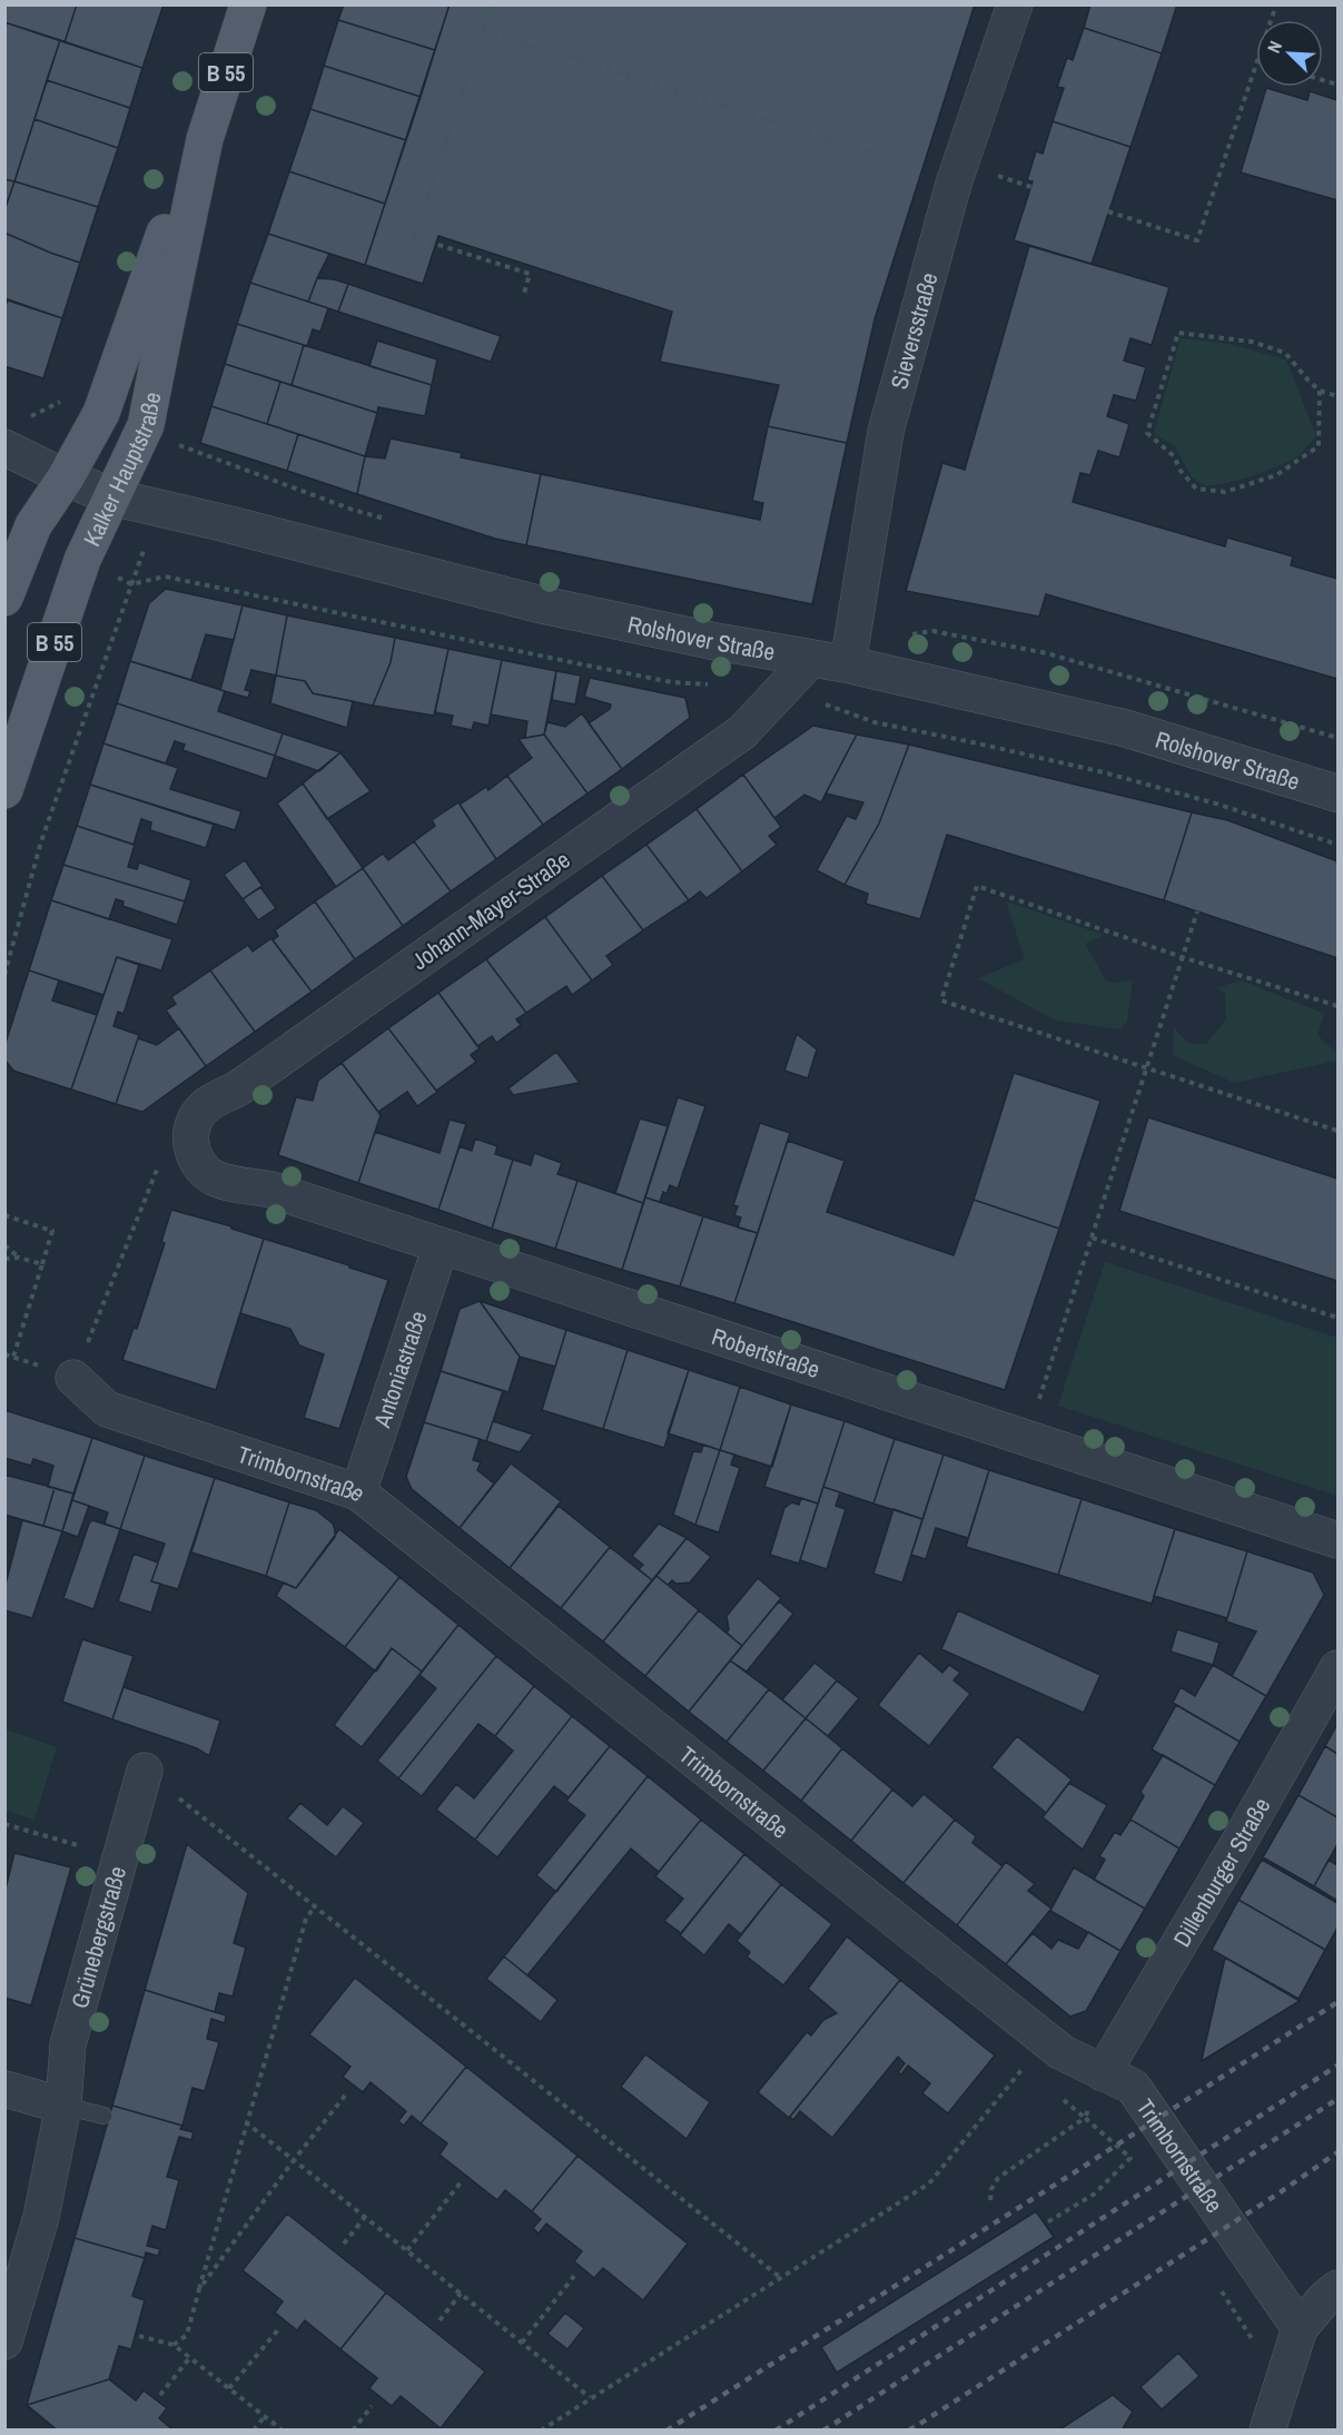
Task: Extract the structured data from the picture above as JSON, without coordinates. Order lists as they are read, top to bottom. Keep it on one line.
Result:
{"streets":{"main road":["B 55","Kalker Hauptstraße"],"street":["Sieversstraße","Rolshover Straße","Johann-Mayer-Straße","Robertstraße","Antoniastraße","Trimbornstraße","Dillenburger Straße","Grünebergstraße"]},"crossings":[["Sieversstraße","Rolshover Straße"],["Kalker Hauptstraße","Rolshover Straße"],["Rolshover Straße","Johann-Mayer-Straße"],["Johann-Mayer-Straße","Robertstraße"],["Robertstraße","Antoniastraße"],["Antoniastraße","Trimbornstraße"],["Trimbornstraße","Dillenburger Straße"]],"north":"top left"}
